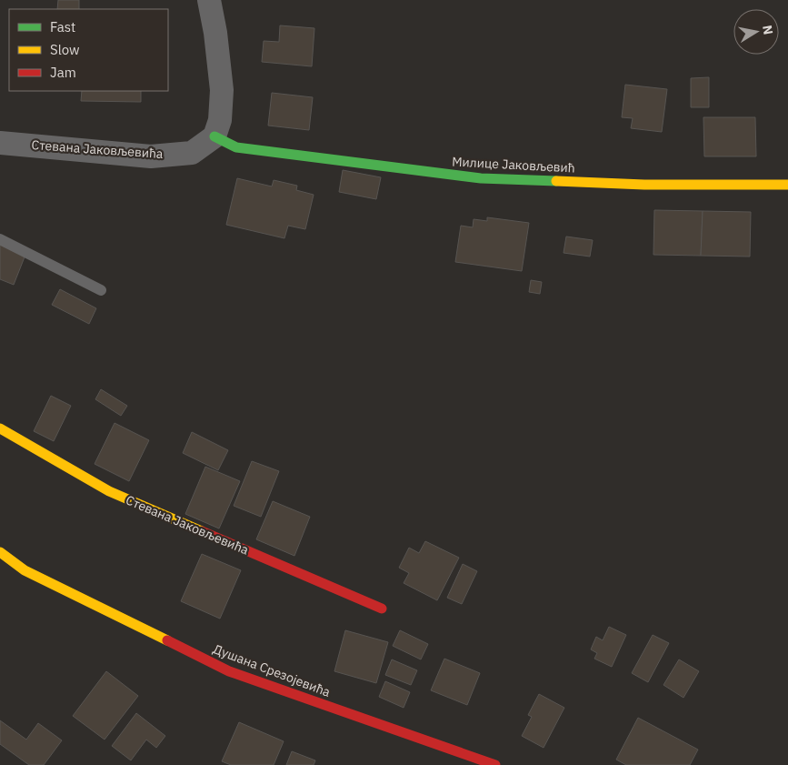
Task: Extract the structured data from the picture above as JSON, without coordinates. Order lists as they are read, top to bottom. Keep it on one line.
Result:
{"streets":{"street":["Стевана Јаковљевића","Милице Јаковљевић","Душана Срезојевића"]},"crossings":[["Стевана Јаковљевића","Милице Јаковљевић"]],"legend":["Fast","Slow","Jam"],"north":"right"}
